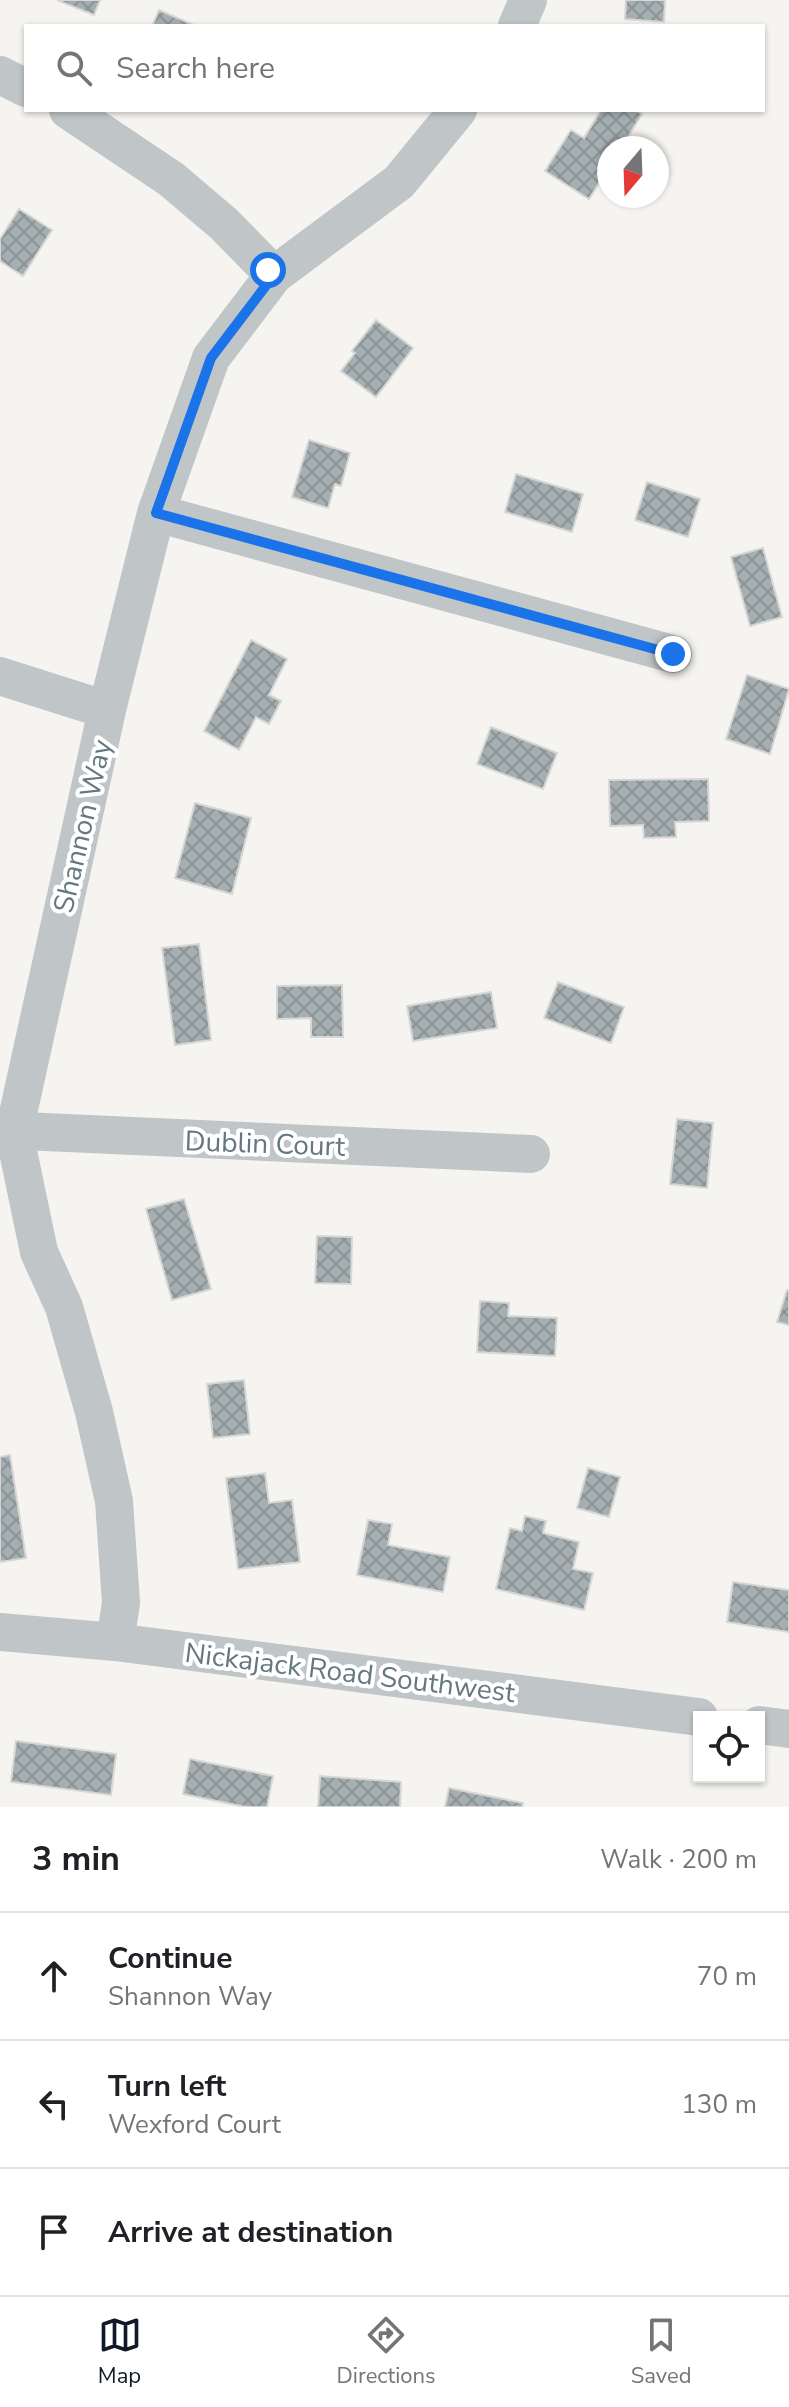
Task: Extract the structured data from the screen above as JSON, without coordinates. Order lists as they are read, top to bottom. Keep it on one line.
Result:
{"streets":{"street":["Shannon Way","Dublin Court","Nickajack Road Southwest"]},"crossings":[["Shannon Way","Dublin Court"],["Shannon Way","Nickajack Road Southwest"]],"north":"bottom","page":{"search":"Search here","heading":["3 min","Walk · 200 m"],"list":[["Continue","Shannon Way","70 m"],["Turn left","Wexford Court","130 m"],"Arrive at destination"],"nav":["Map","Directions","Saved"]}}
